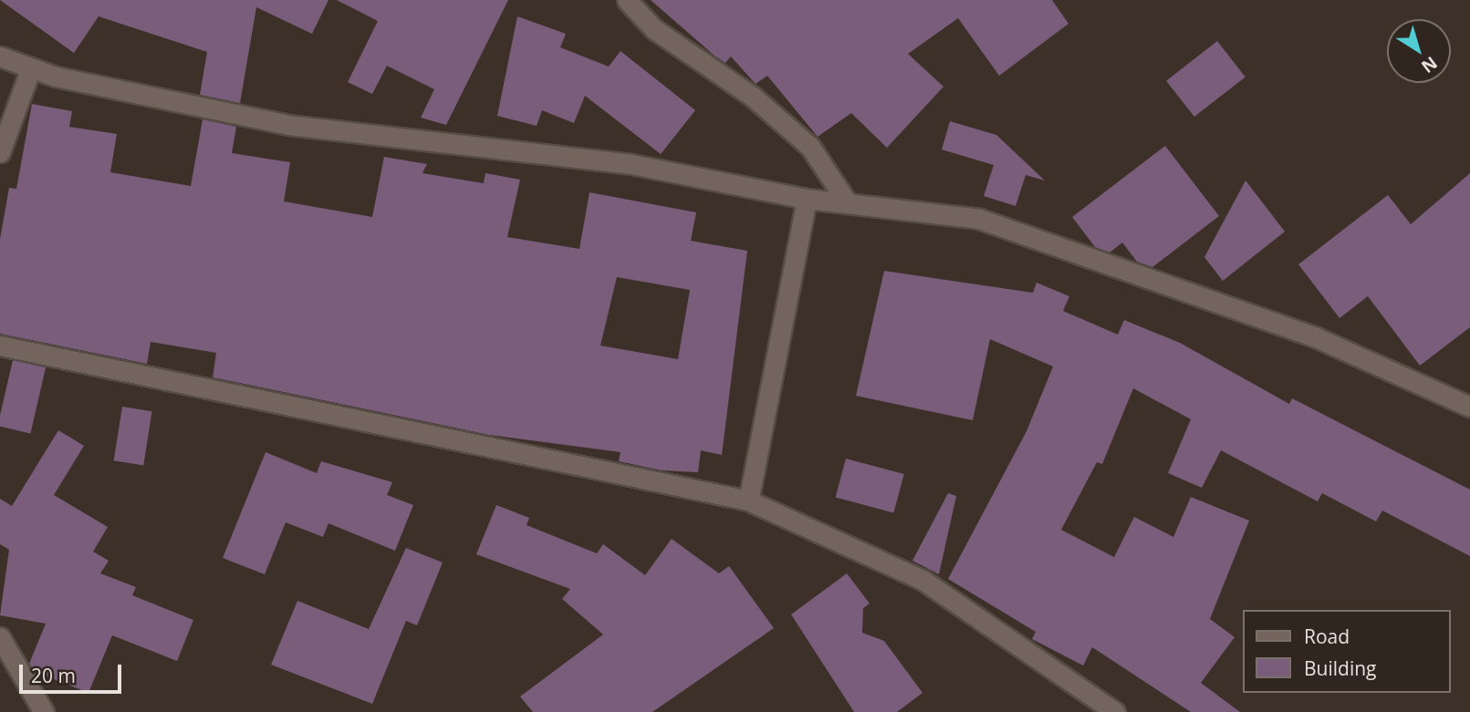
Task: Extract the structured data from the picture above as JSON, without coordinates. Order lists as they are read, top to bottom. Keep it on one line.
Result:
{"legend":["Road","Building"],"scale_bar":"20 m","north":"bottom right"}
